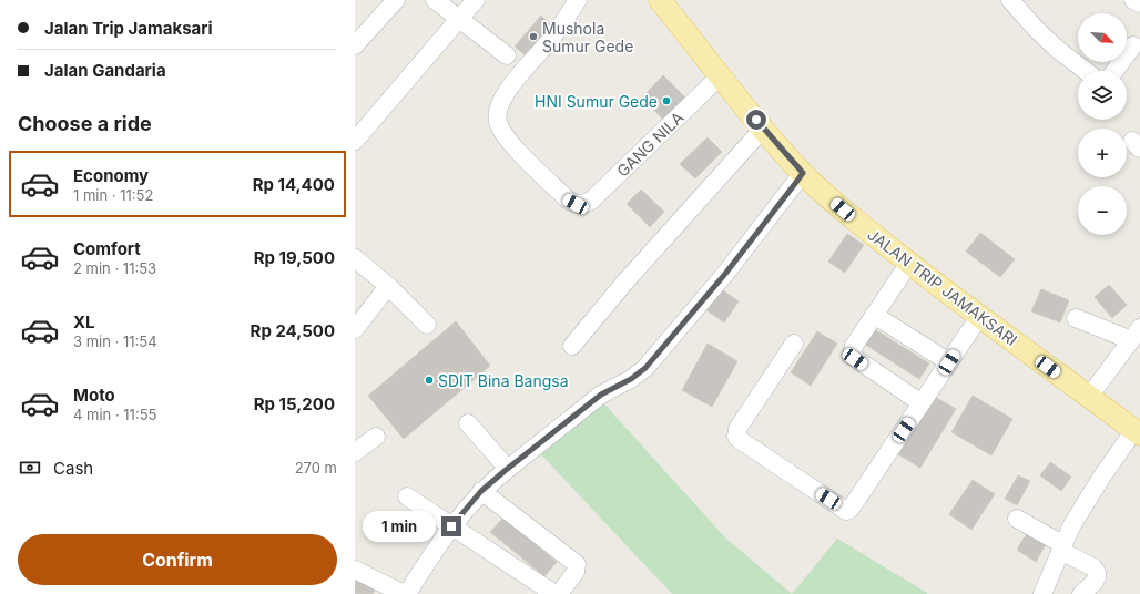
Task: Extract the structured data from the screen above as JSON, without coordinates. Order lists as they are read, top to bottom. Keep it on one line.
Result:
{"streets":{"main road":["JALAN TRIP JAMAKSARI"],"street":["GANG NILA"]},"crossings":[["GANG NILA","JALAN TRIP JAMAKSARI"]],"places":["Mushola Sumur Gede","HNI Sumur Gede","SDIT Bina Bangsa"],"north":"bottom right","page":{"banner":["Jalan Trip Jamaksari","Jalan Gandaria"],"map_buttons":["+","−"],"heading":"Choose a ride","list":[{"name":"Economy","note":"1 min · 11:52","value":"Rp 14,400"},{"name":"Comfort","note":"2 min · 11:53","value":"Rp 19,500"},{"name":"XL","note":"3 min · 11:54","value":"Rp 24,500"},{"name":"Moto","note":"4 min · 11:55","value":"Rp 15,200"}],"pay":["Cash","270 m"],"bubble":"1 min","buttons":"Confirm"}}
